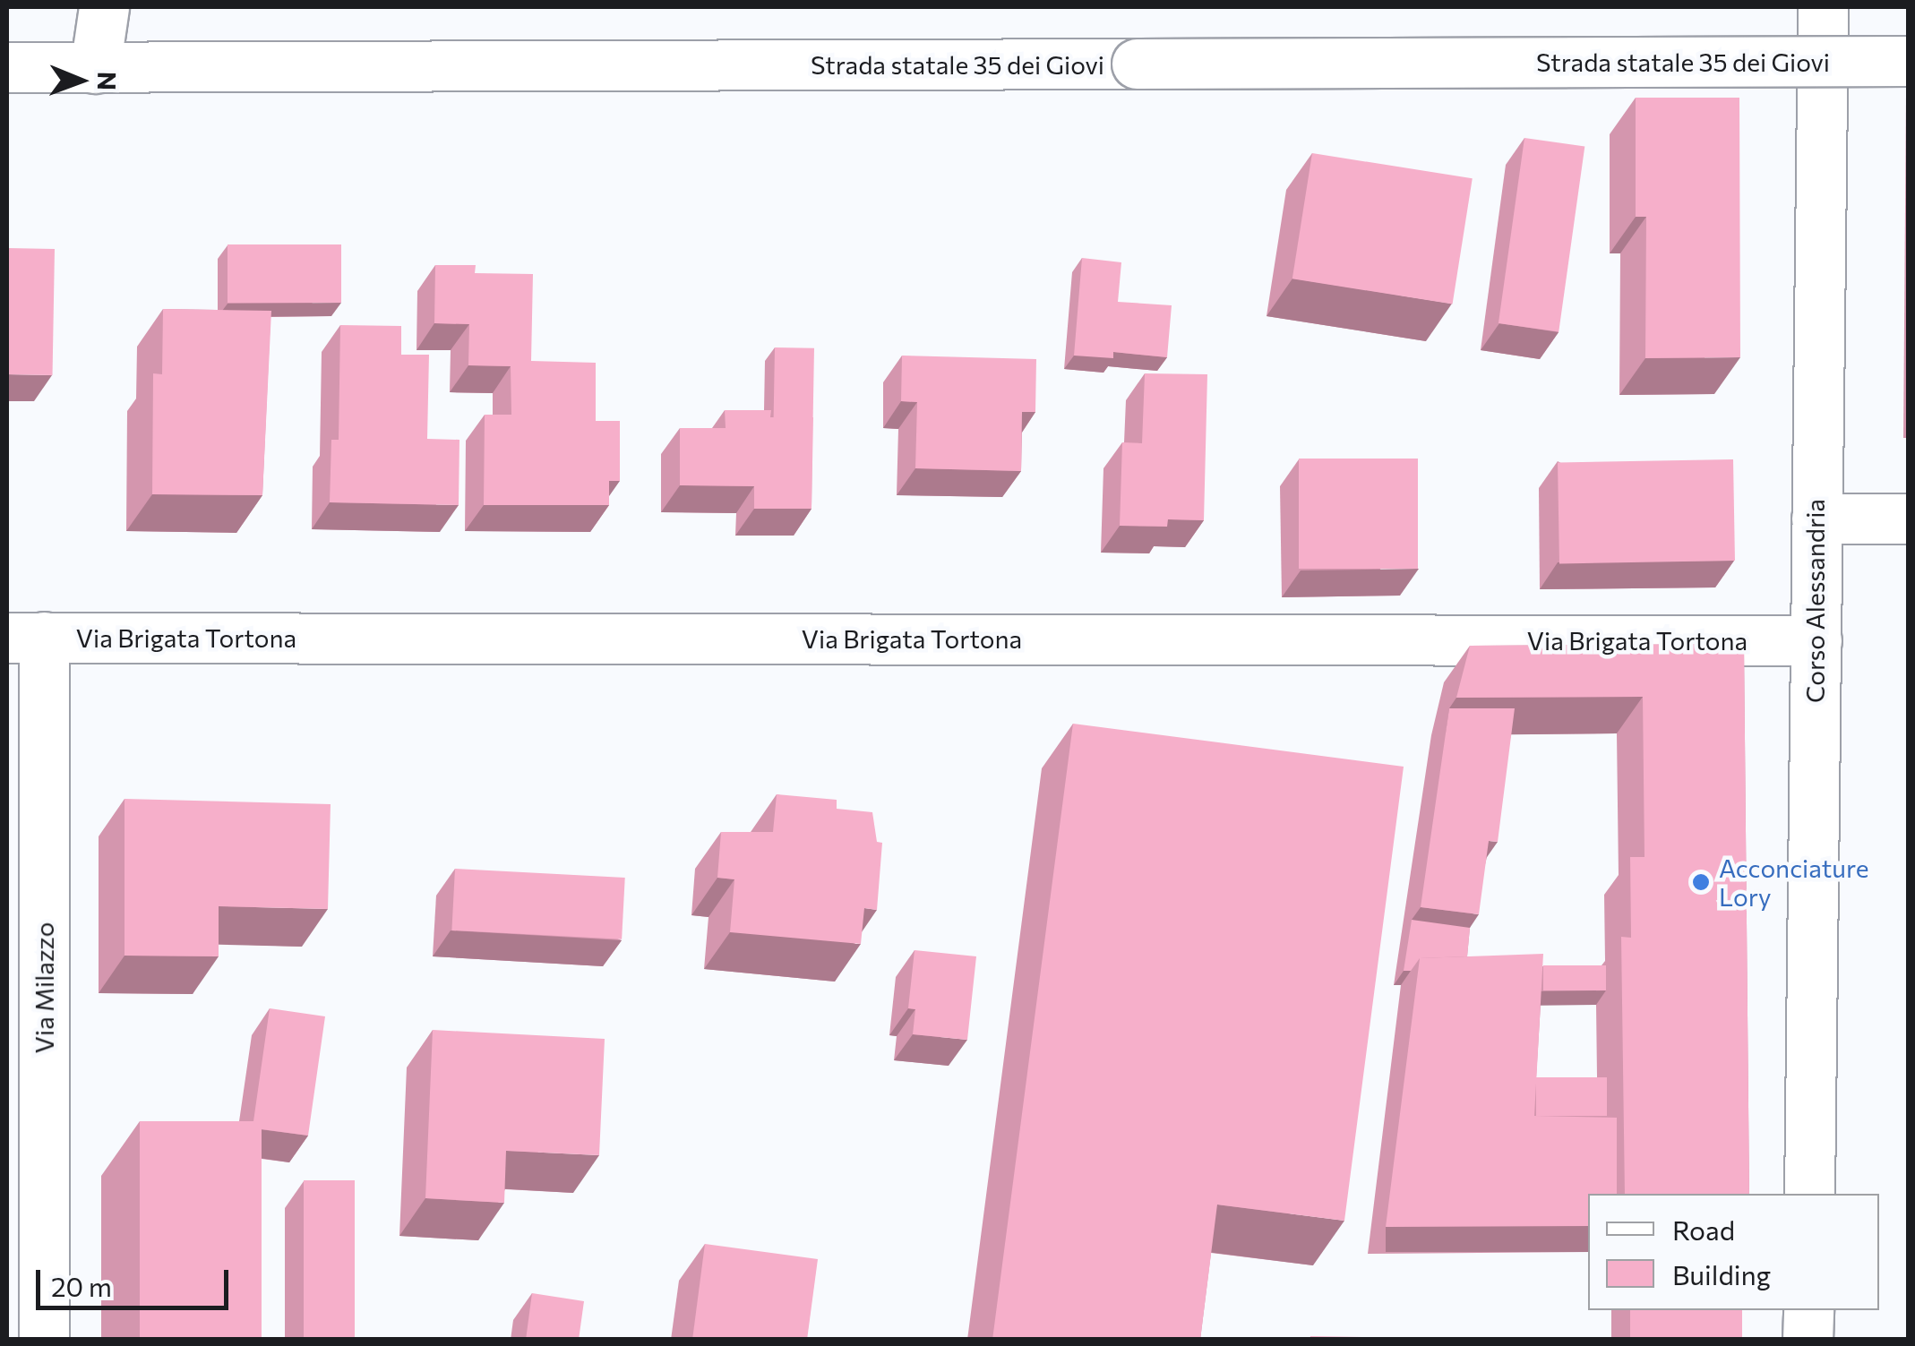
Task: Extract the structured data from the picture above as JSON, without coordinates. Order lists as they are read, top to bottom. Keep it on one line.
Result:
{"streets":{"street":["Strada statale 35 dei Giovi","Corso Alessandria","Via Brigata Tortona","Via Milazzo"]},"crossings":[["Corso Alessandria","Via Brigata Tortona"],["Via Brigata Tortona","Via Milazzo"]],"places":["Acconciature Lory"],"legend":["Road","Building"],"scale_bar":"20 m","north":"right"}
